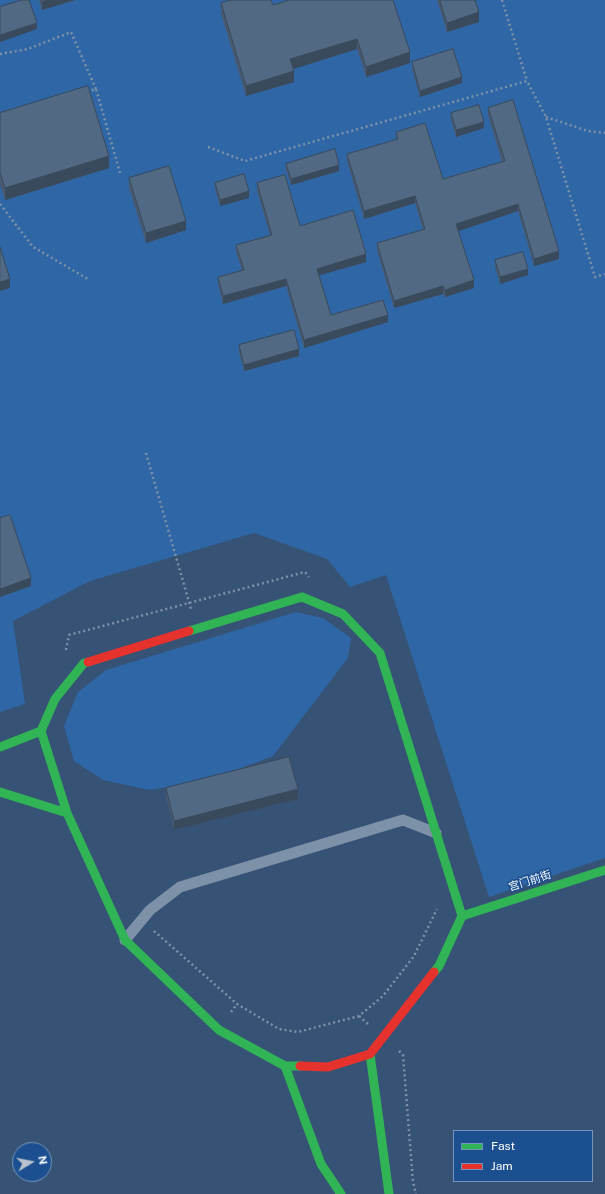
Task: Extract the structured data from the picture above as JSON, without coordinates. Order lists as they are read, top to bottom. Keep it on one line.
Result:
{"streets":{"street":["宫门前街"]},"legend":["Fast","Jam"],"north":"right"}
